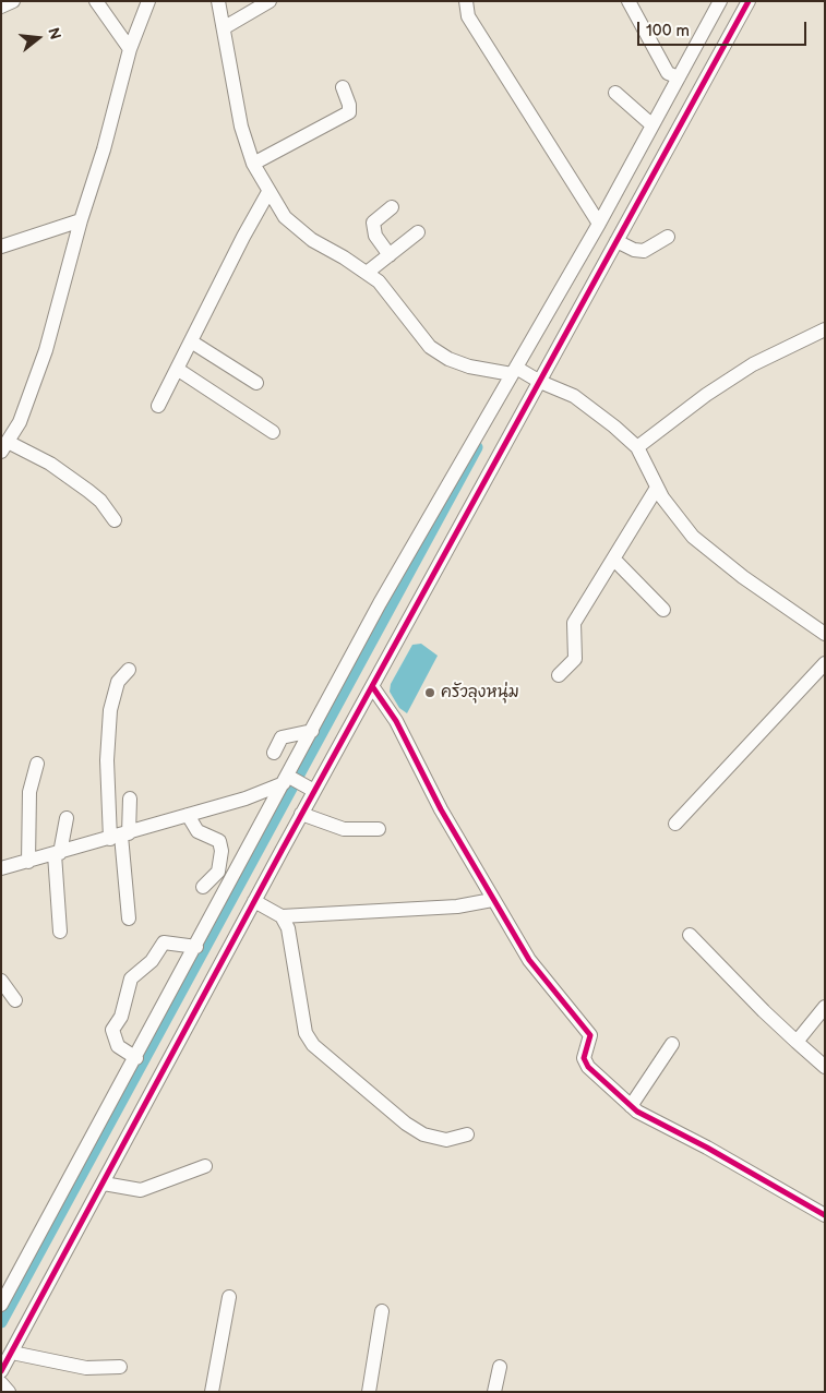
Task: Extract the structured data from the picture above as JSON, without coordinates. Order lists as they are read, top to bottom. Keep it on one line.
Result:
{"places":["ครัวลุงหนุ่ม"],"scale_bar":"100 m","north":"right"}
